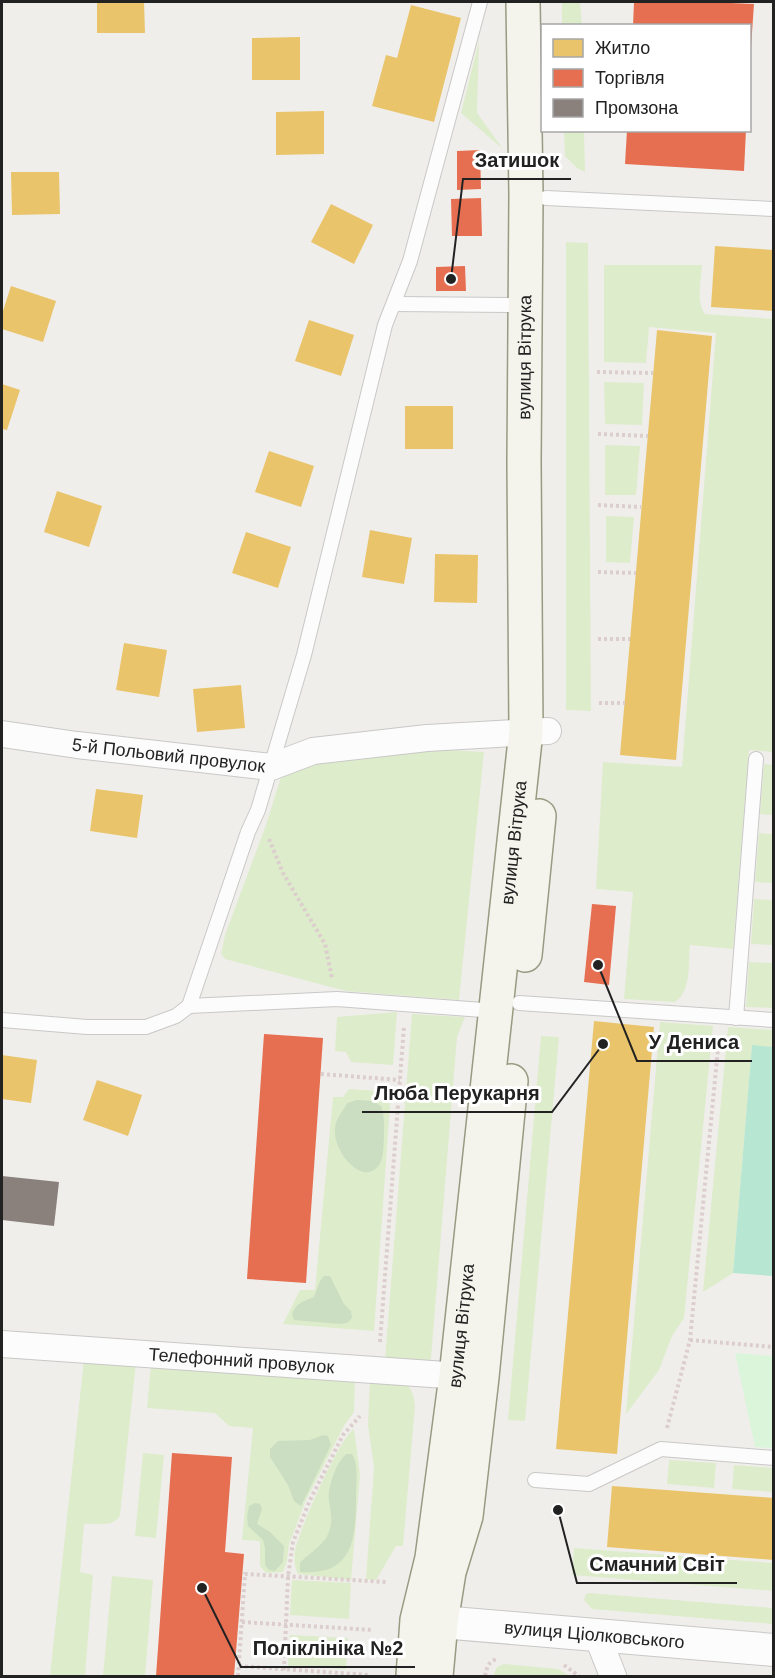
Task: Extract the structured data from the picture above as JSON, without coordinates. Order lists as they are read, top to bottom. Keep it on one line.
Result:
{"streets":{"main road":["вулиця Вітрука"],"street":["5-й Польовий провулок","Телефонний провулок","вулиця Ціолковського"]},"crossings":[["вулиця Вітрука","5-й Польовий провулок"],["вулиця Вітрука","Телефонний провулок"],["вулиця Вітрука","вулиця Ціолковського"]],"places":["Затишок","У Дениса","Люба Перукарня","Смачний Світ","Поліклініка №2"],"legend":["Житло","Торгівля","Промзона"]}
